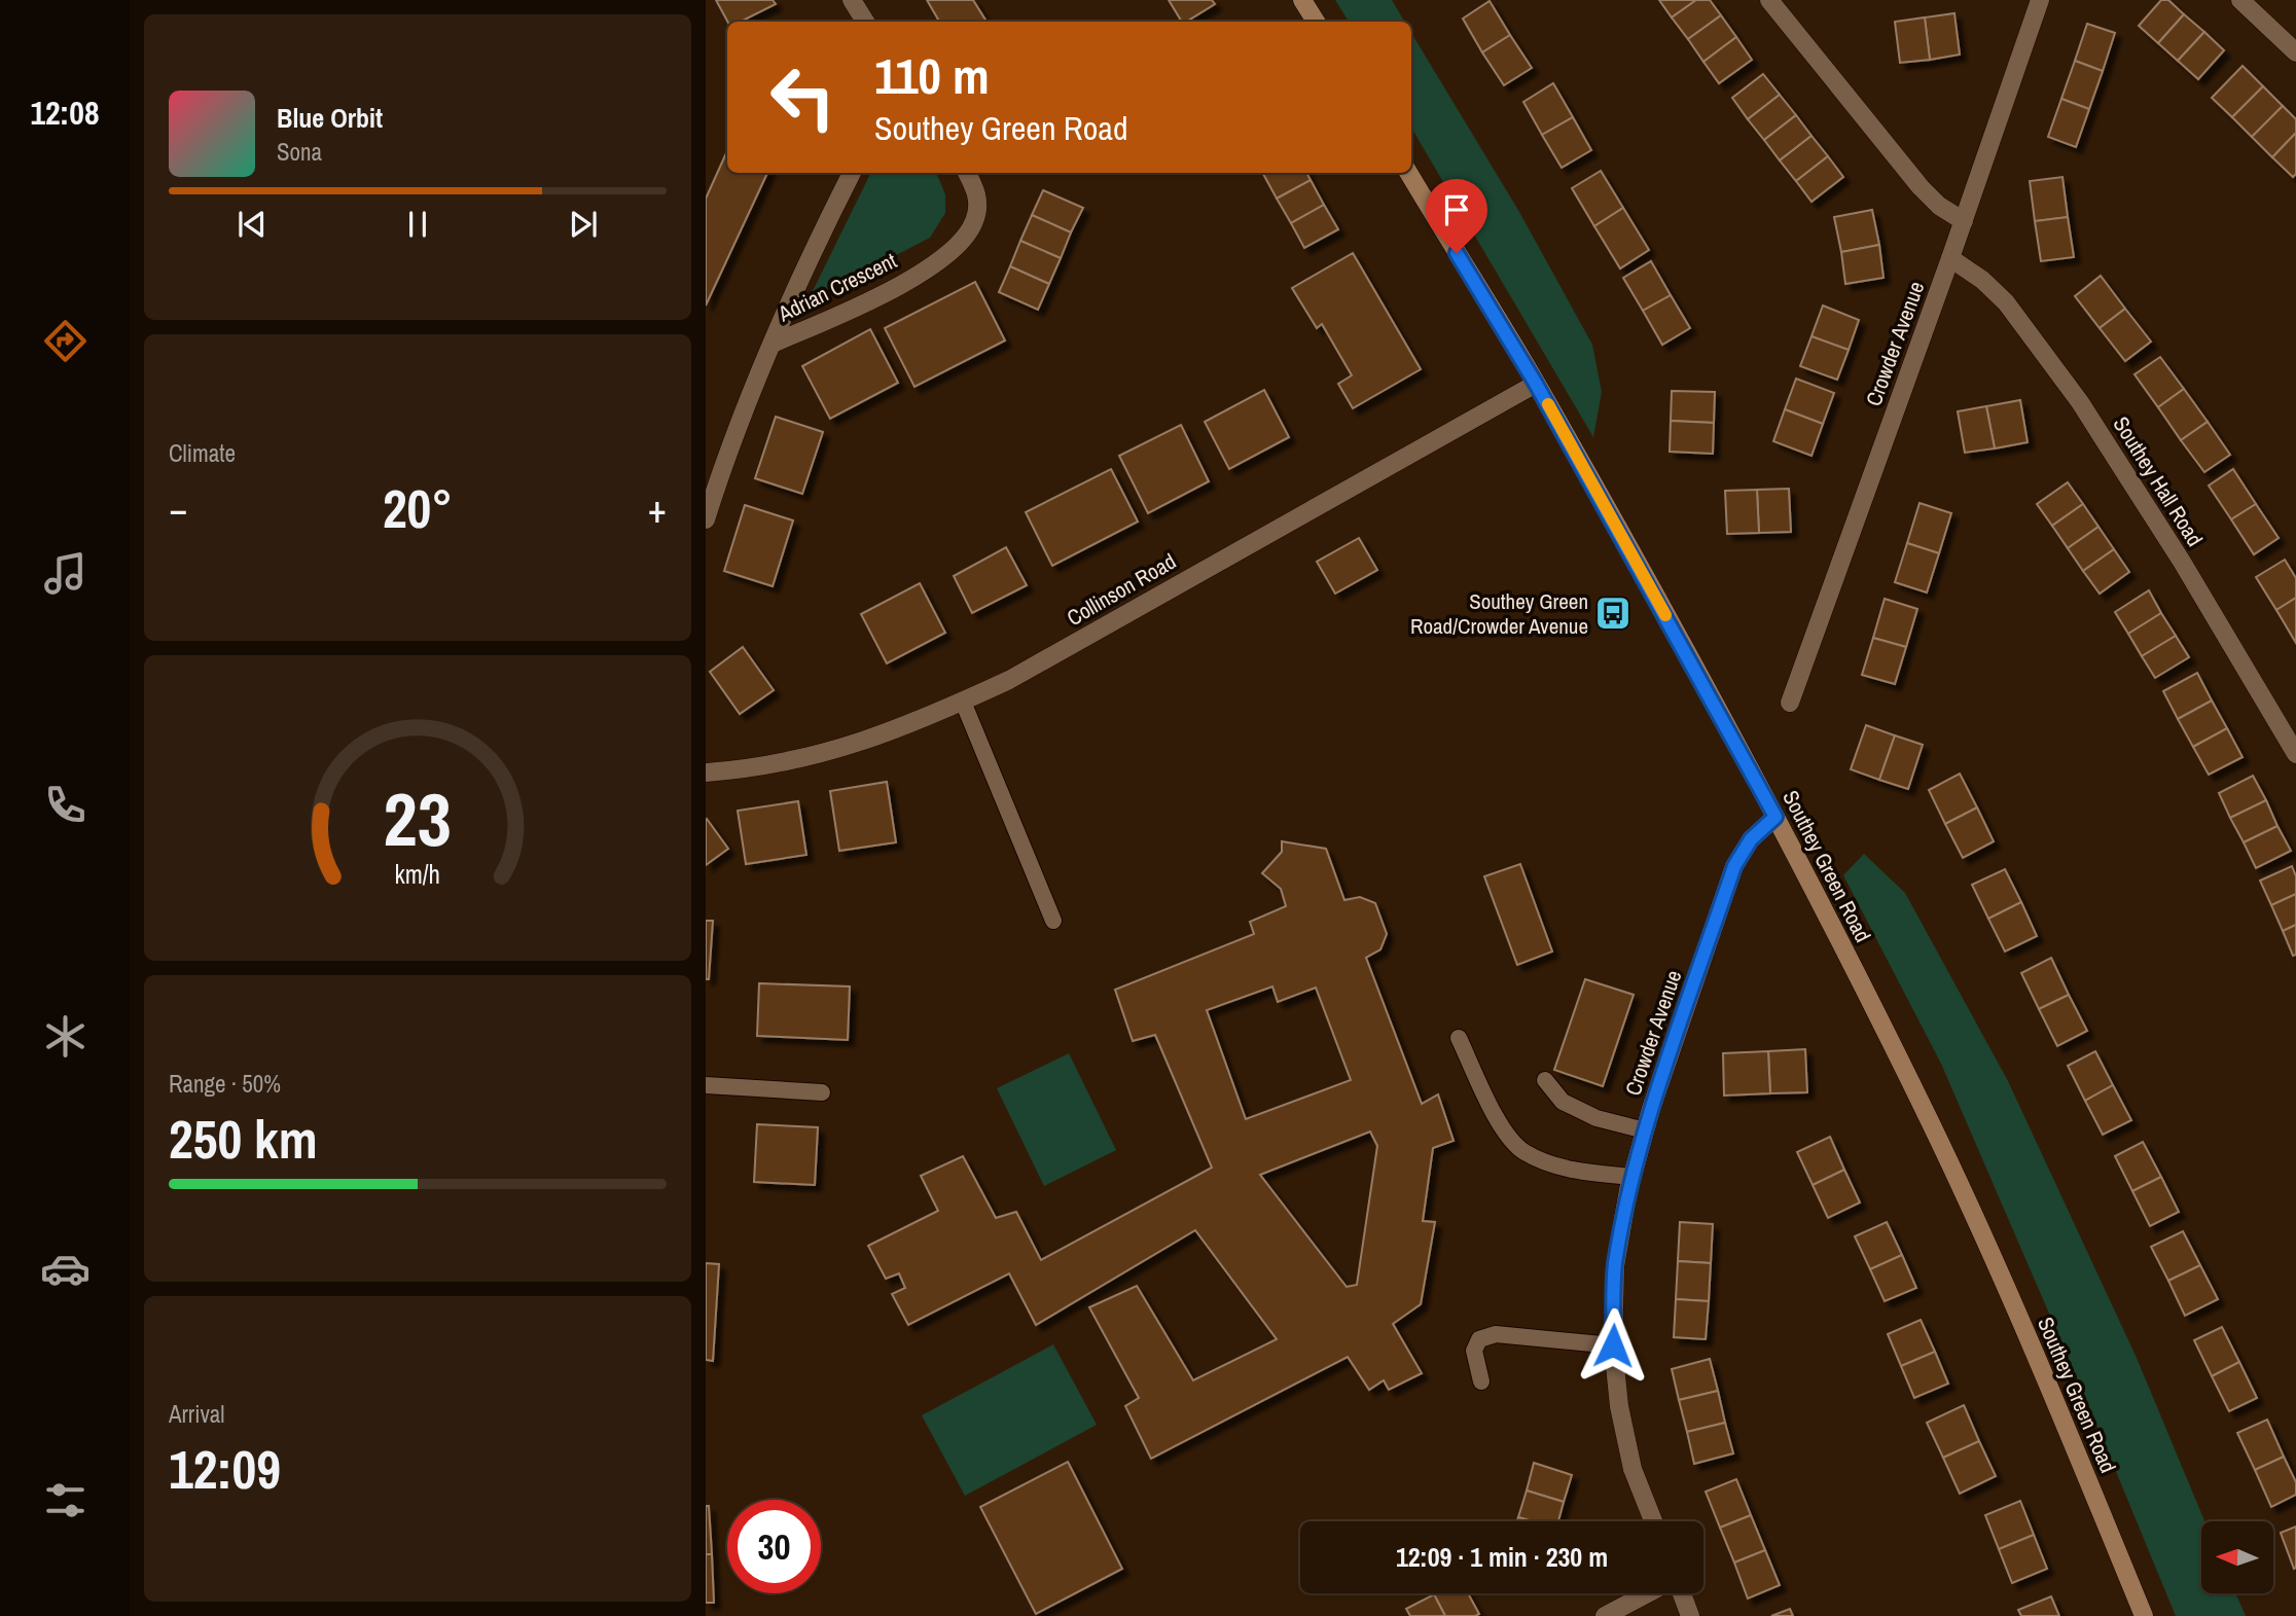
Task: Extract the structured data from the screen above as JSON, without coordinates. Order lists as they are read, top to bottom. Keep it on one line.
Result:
{"streets":{"street":["Adrian Crescent","Crowder Avenue","Southey Hall Road","Collinson Road","Southey Green Road"]},"crossings":[["Crowder Avenue","Southey Hall Road"],["Crowder Avenue","Southey Green Road"],["Collinson Road","Southey Green Road"]],"places":{"bus stop":["Southey Green Road/Crowder Avenue"]},"north":"left","page":{"tabs":"12:08","turn":["110 m","Southey Green Road"],"song":["Blue Orbit","Sona"],"tile":["Climate",["Range · 50%","250 km"],["Arrival","12:09"]],"heat":["−","20°","+"],"limit":"30","trip":"12:09 · 1 min · 230 m","gauge":["23","km/h"]}}
